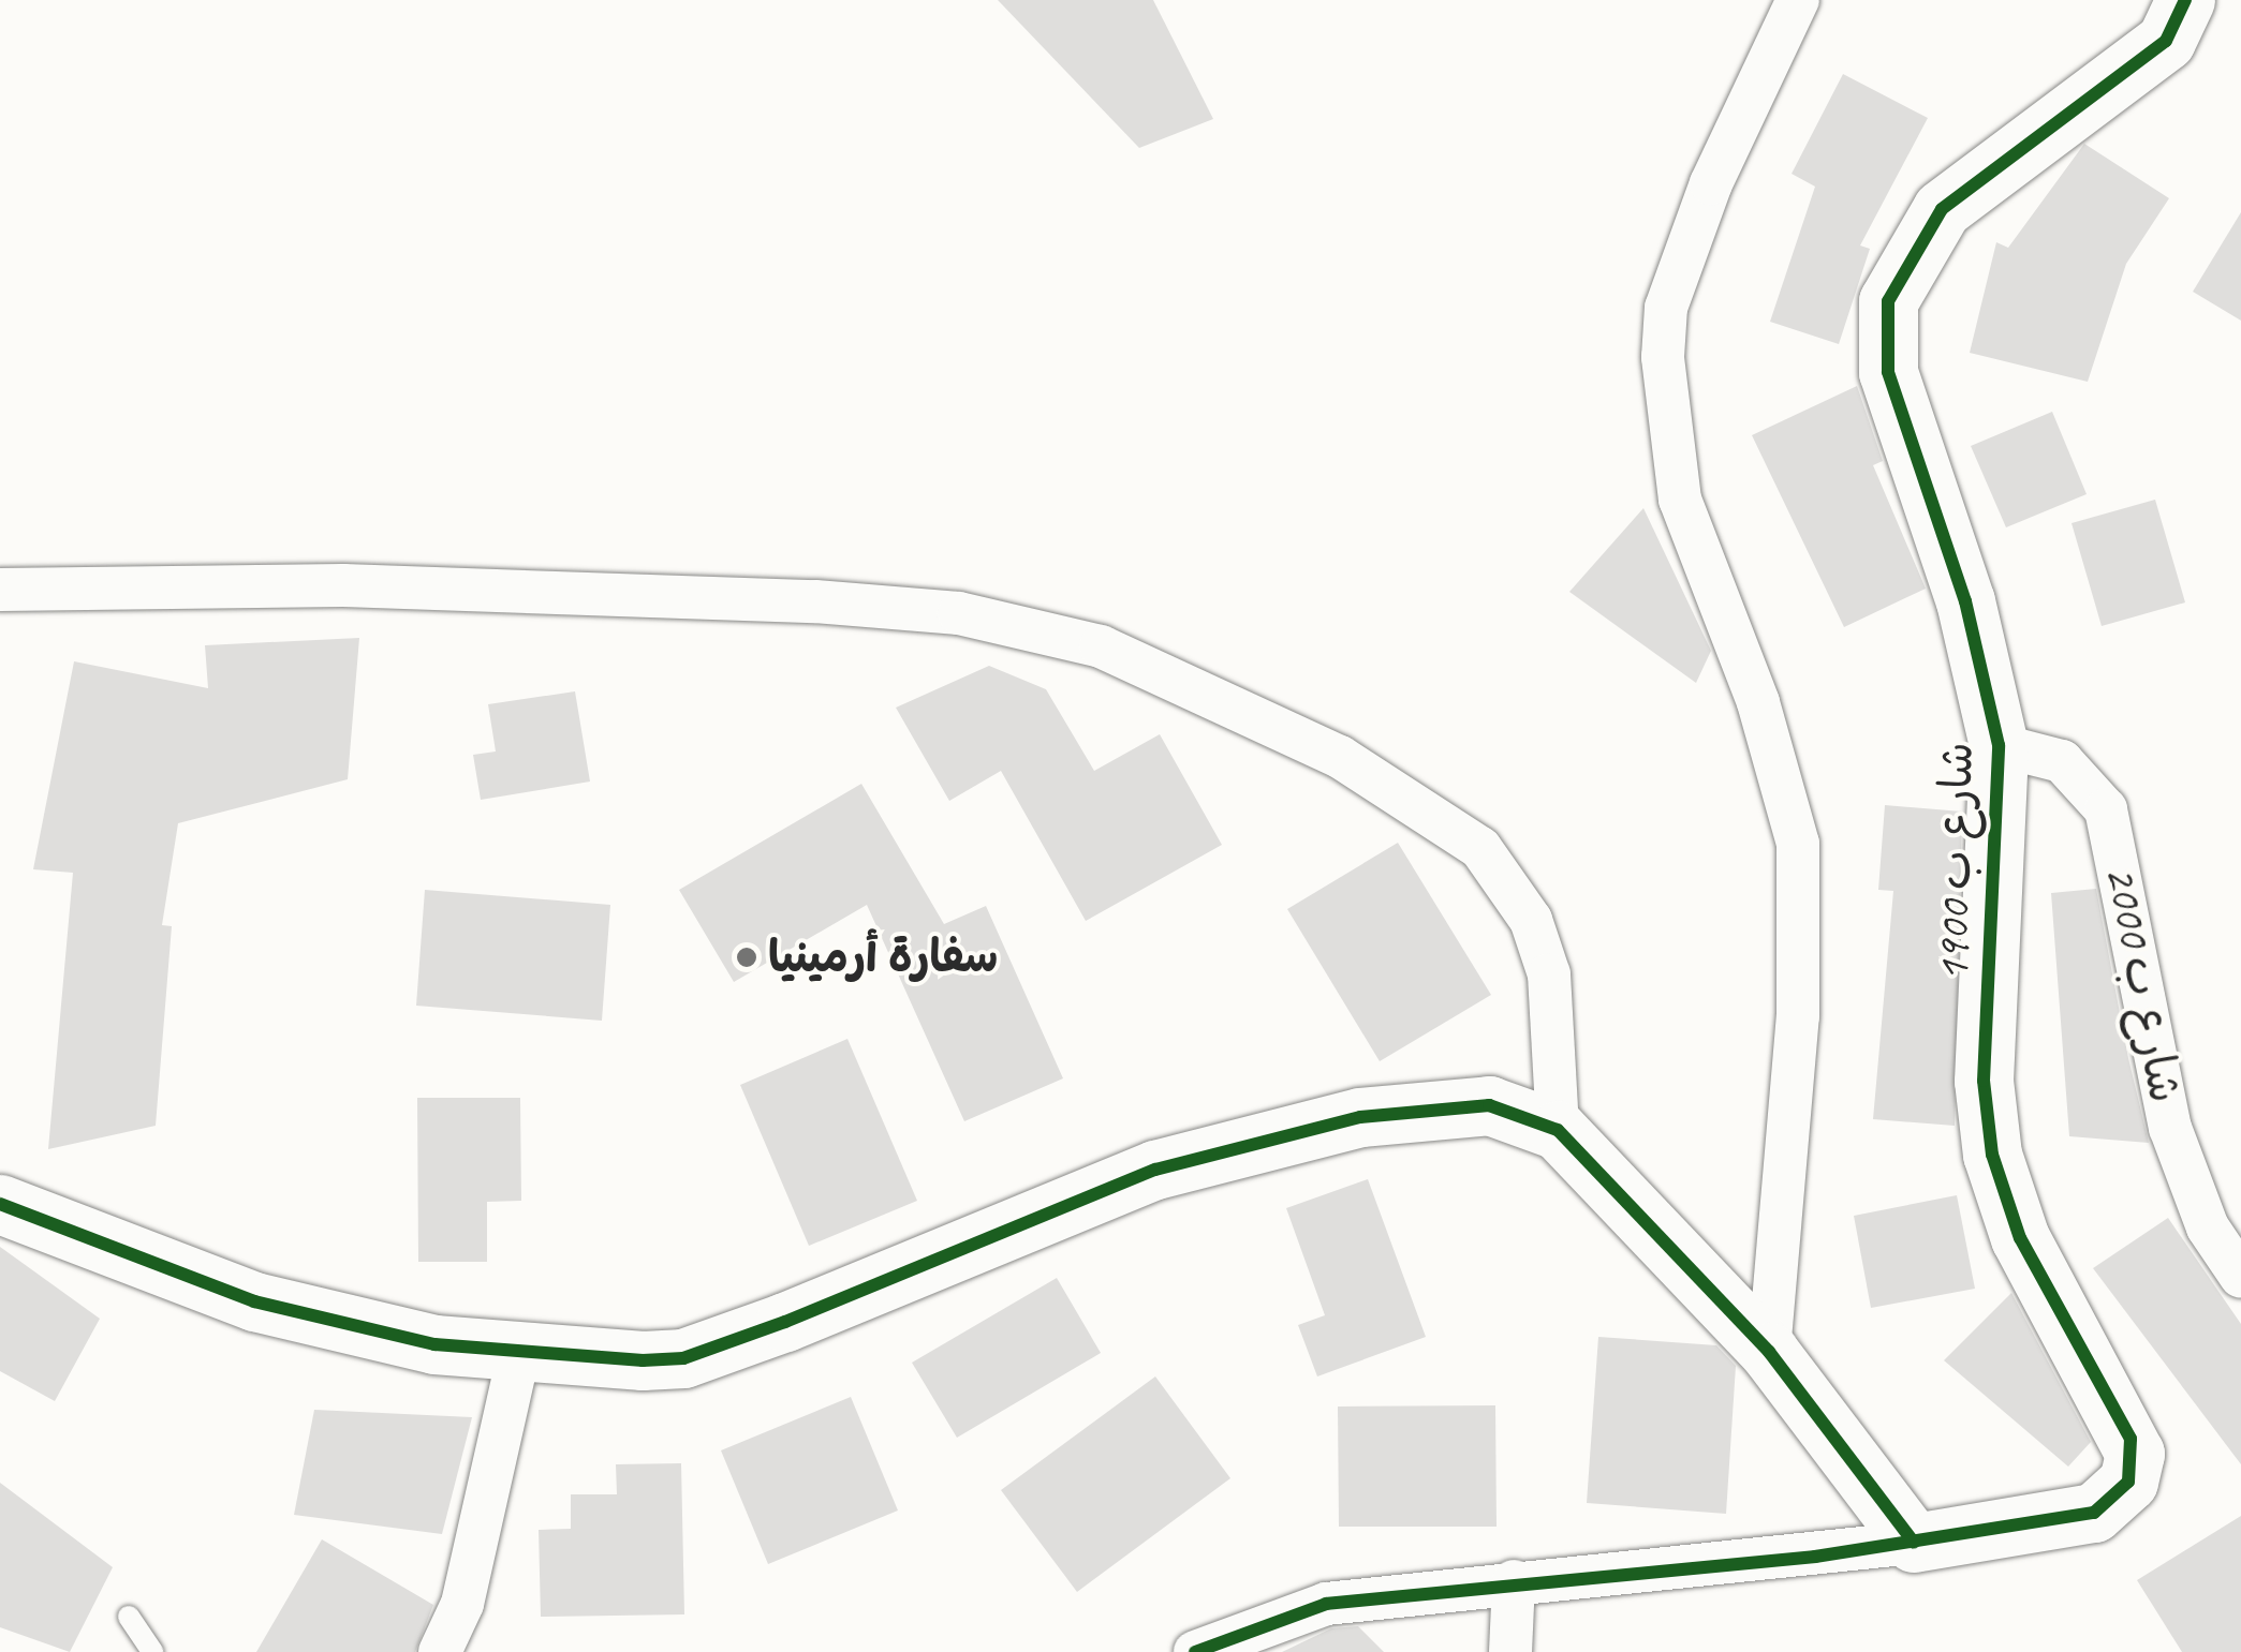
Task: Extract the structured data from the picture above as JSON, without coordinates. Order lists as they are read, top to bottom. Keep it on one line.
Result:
{"streets":{"street":["شارع ب 1900","شارع ب 2000"]},"crossings":[["شارع ب 1900","شارع ب 2000"]],"places":["سفارة أرمينيا"]}
